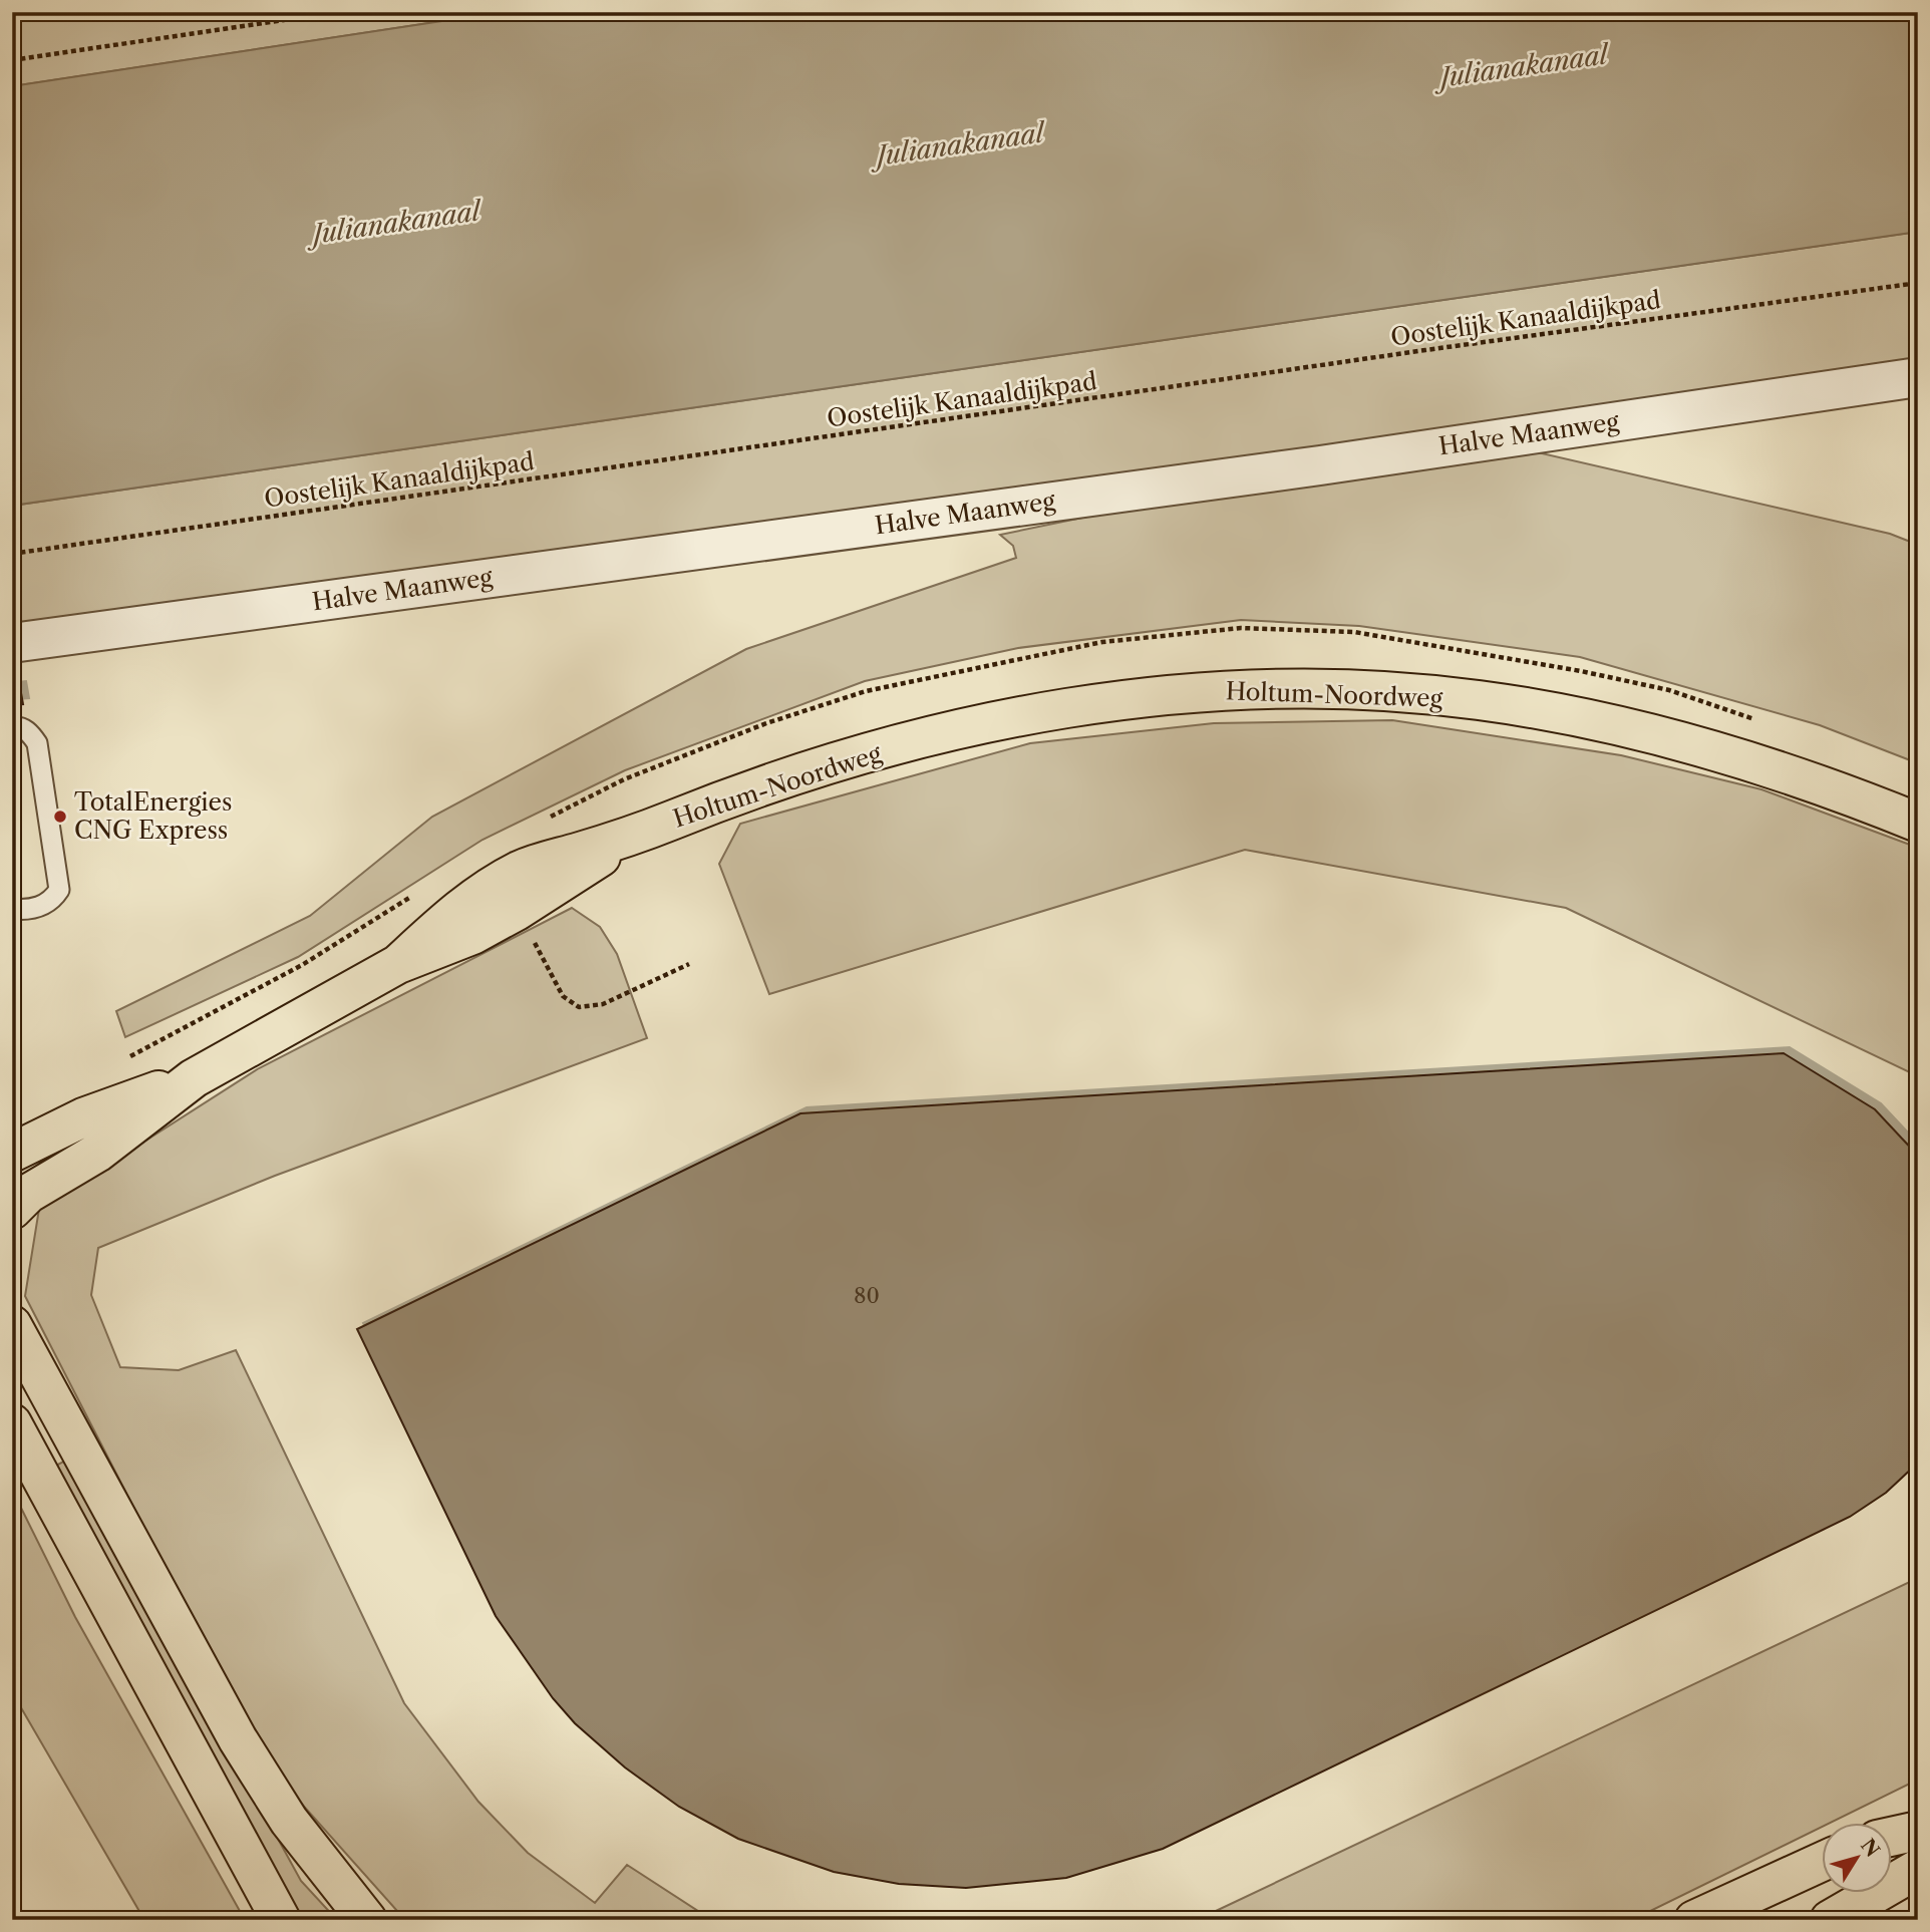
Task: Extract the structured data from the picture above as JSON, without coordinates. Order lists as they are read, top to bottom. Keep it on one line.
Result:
{"streets":{"main road":["Holtum-Noordweg"],"street":["Halve Maanweg"],"path":["Oostelijk Kanaaldijkpad"]},"water":["Julianakanaal"],"places":["TotalEnergies CNG Express"],"house_numbers":["80"],"north":"top right"}
